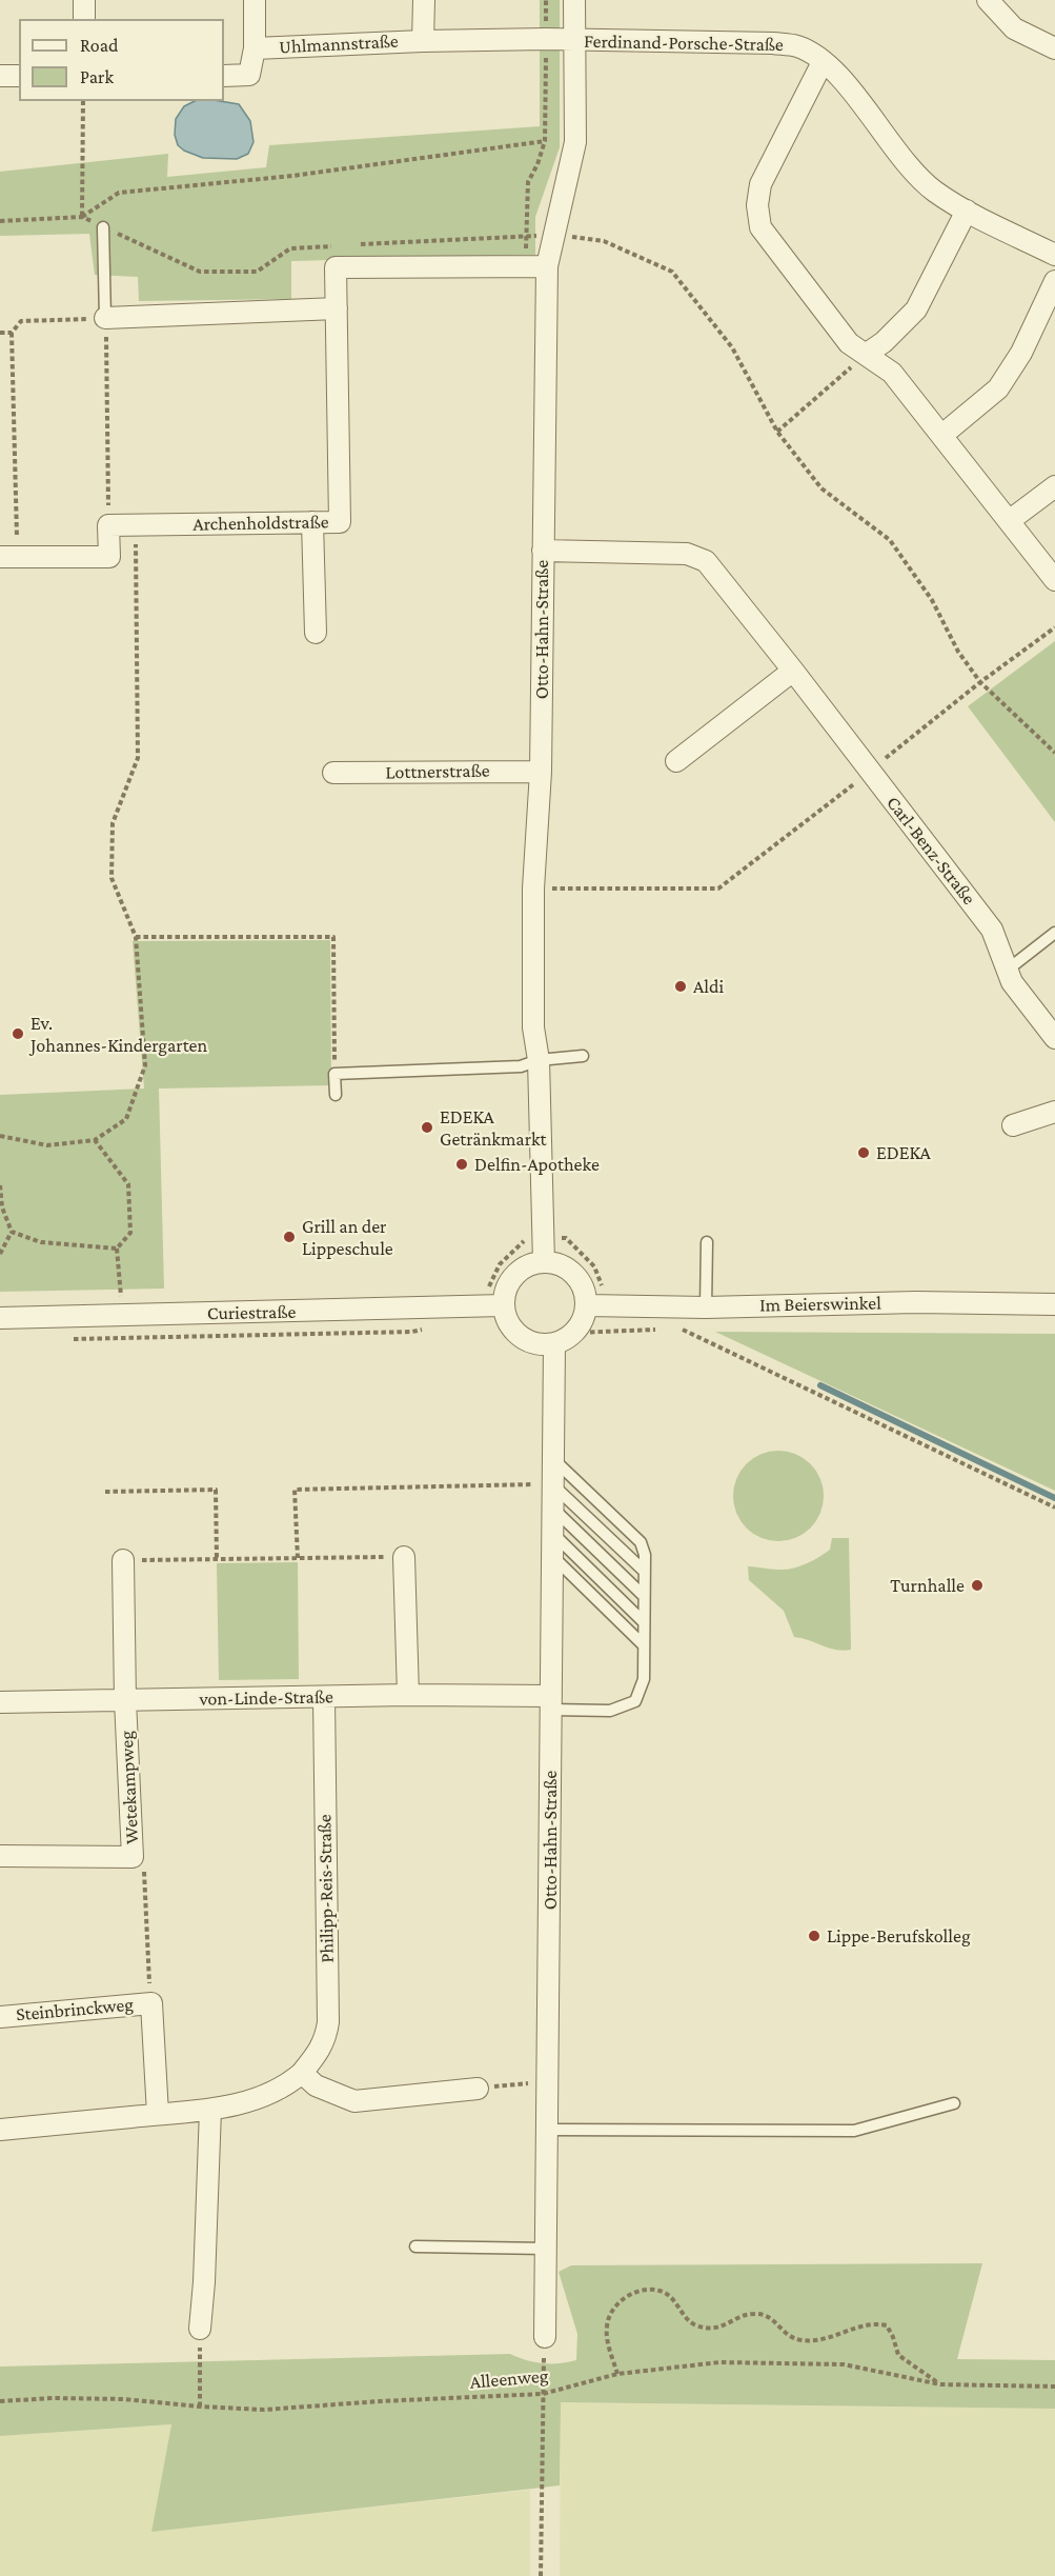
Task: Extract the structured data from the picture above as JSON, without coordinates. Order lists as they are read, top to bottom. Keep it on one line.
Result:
{"streets":{"street":["Ferdinand-Porsche-Straße","Uhlmannstraße","Archenholdstraße","Otto-Hahn-Straße","Lottnerstraße","Carl-Benz-Straße","Im Beierswinkel","Curiestraße","von-Linde-Straße","Wetekampweg","Philipp-Reis-Straße","Steinbrinckweg"],"path":["Alleenweg"]},"crossings":[["Ferdinand-Porsche-Straße","Uhlmannstraße"],["Ferdinand-Porsche-Straße","Otto-Hahn-Straße"],["Uhlmannstraße","Otto-Hahn-Straße"],["Archenholdstraße","Otto-Hahn-Straße"],["Otto-Hahn-Straße","Lottnerstraße"],["Otto-Hahn-Straße","Carl-Benz-Straße"],["Otto-Hahn-Straße","Im Beierswinkel"],["Otto-Hahn-Straße","Curiestraße"],["Otto-Hahn-Straße","von-Linde-Straße"],["Im Beierswinkel","Curiestraße"],["von-Linde-Straße","Wetekampweg"],["von-Linde-Straße","Philipp-Reis-Straße"],["Philipp-Reis-Straße","Steinbrinckweg"]],"places":["Aldi","Ev. Johannes-Kindergarten","EDEKA Getränkmarkt","EDEKA","Delfin-Apotheke","Grill an der Lippeschule","Turnhalle","Lippe-Berufskolleg"],"legend":["Road","Park"]}
